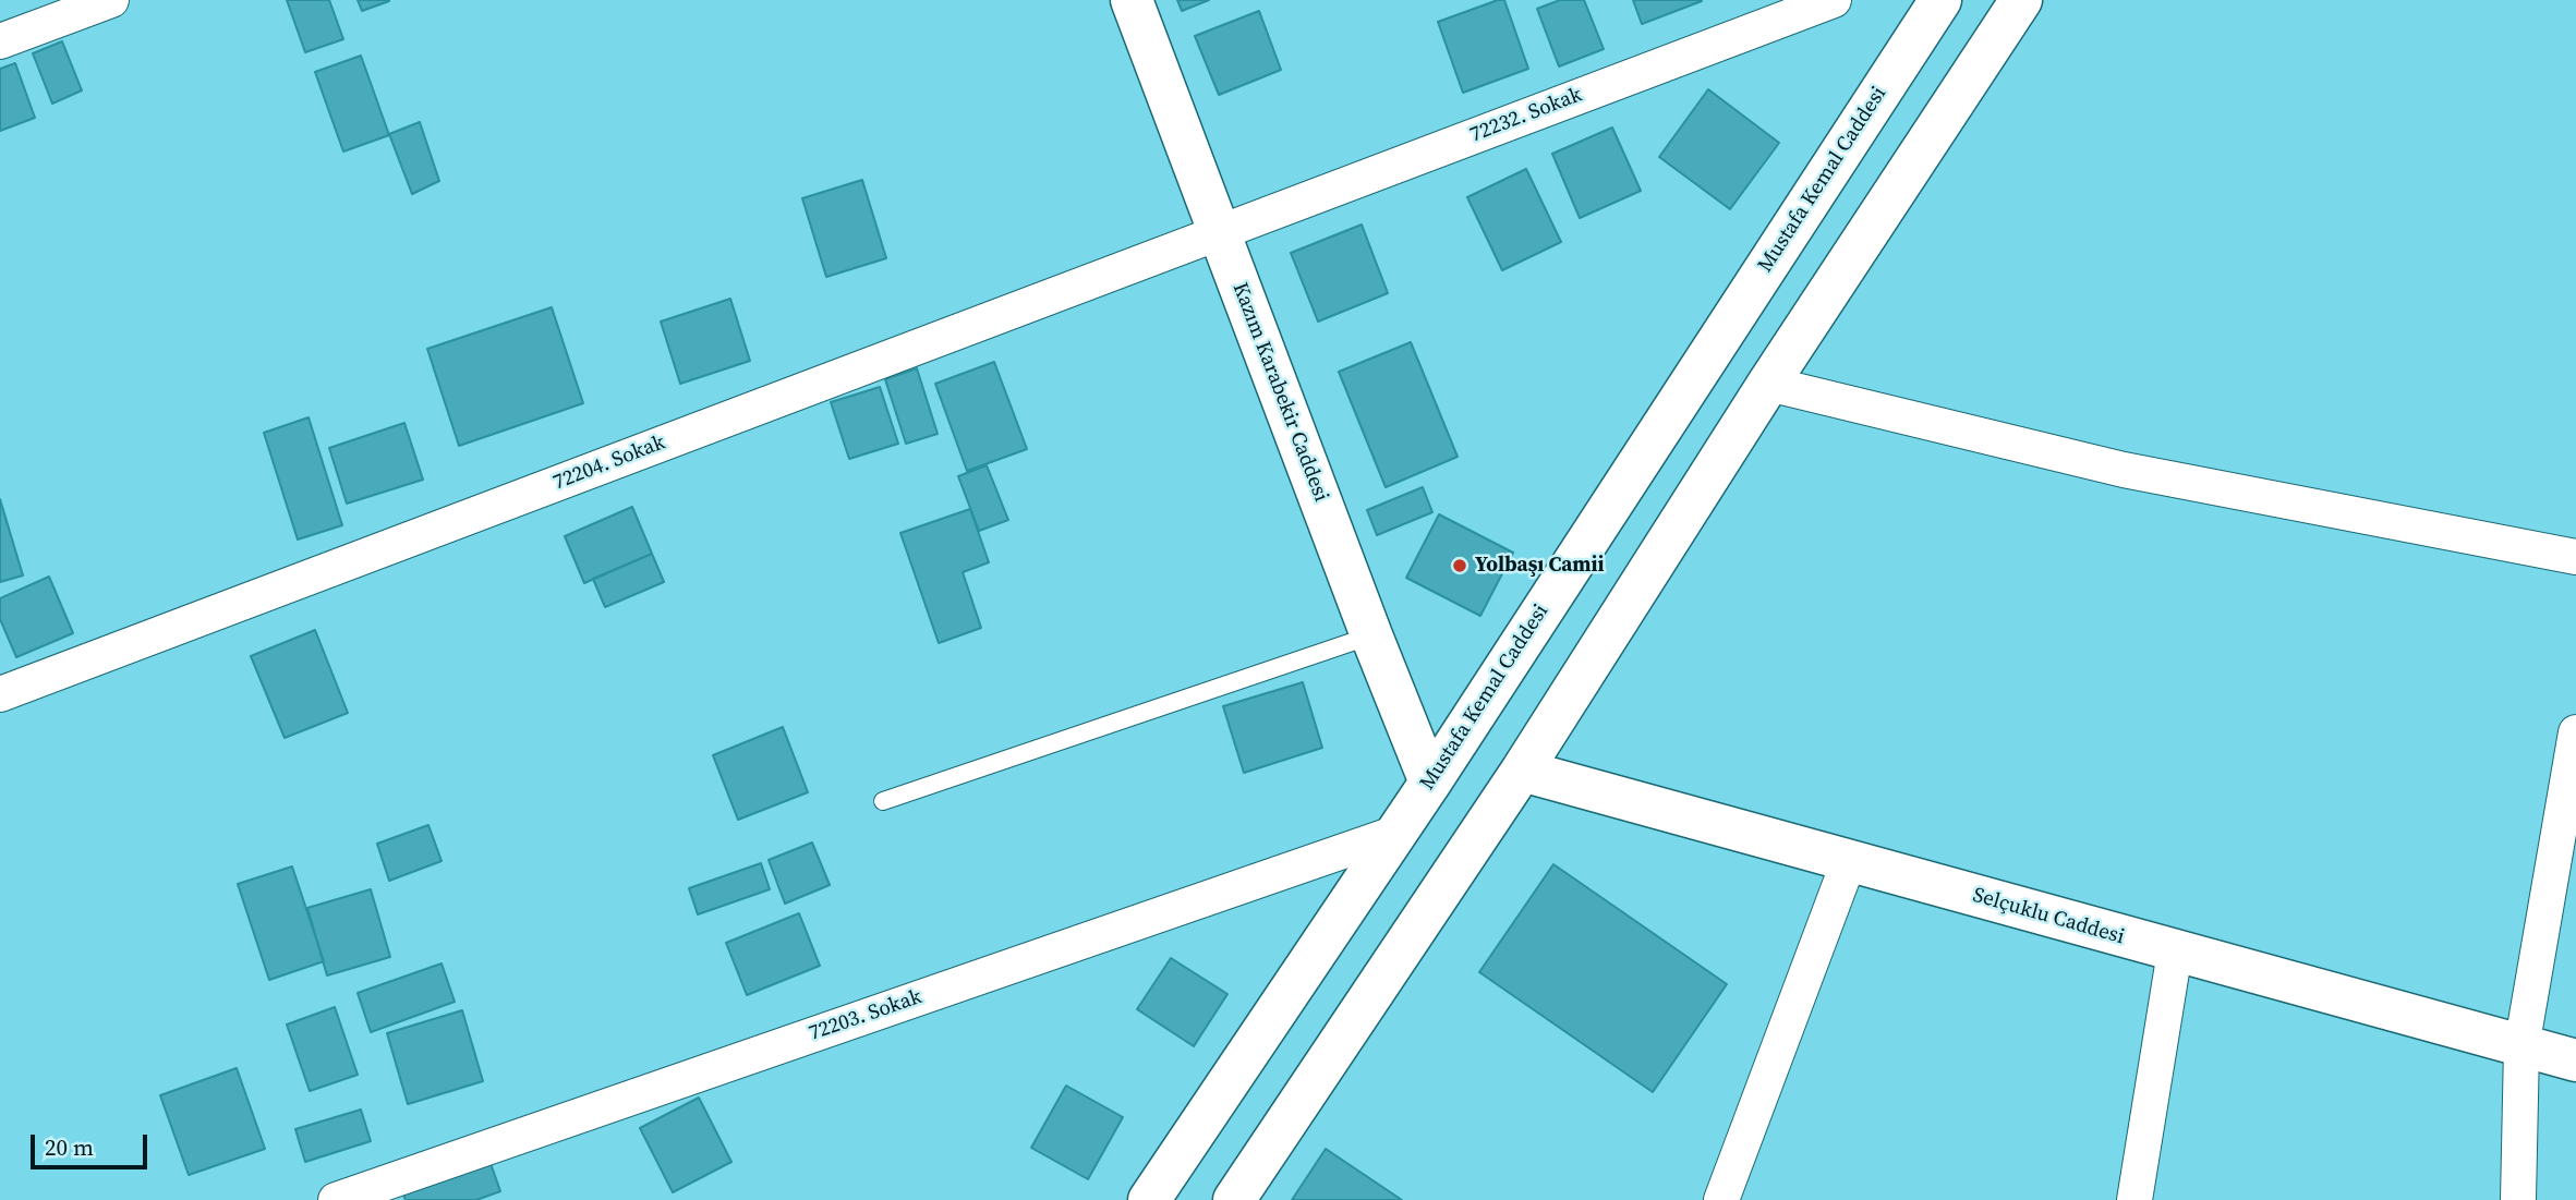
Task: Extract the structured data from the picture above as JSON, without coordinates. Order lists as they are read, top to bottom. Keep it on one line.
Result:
{"streets":{"main road":["Mustafa Kemal Caddesi","Kazım Karabekir Caddesi","Selçuklu Caddesi"],"street":["72232. Sokak","72204. Sokak","72203. Sokak"]},"crossings":[["72232. Sokak","Kazım Karabekir Caddesi"],["72232. Sokak","72204. Sokak"],["Mustafa Kemal Caddesi","Kazım Karabekir Caddesi"],["Mustafa Kemal Caddesi","72203. Sokak"],["Kazım Karabekir Caddesi","72204. Sokak"]],"places":["Yolbaşı Camii"],"scale_bar":"20 m"}
